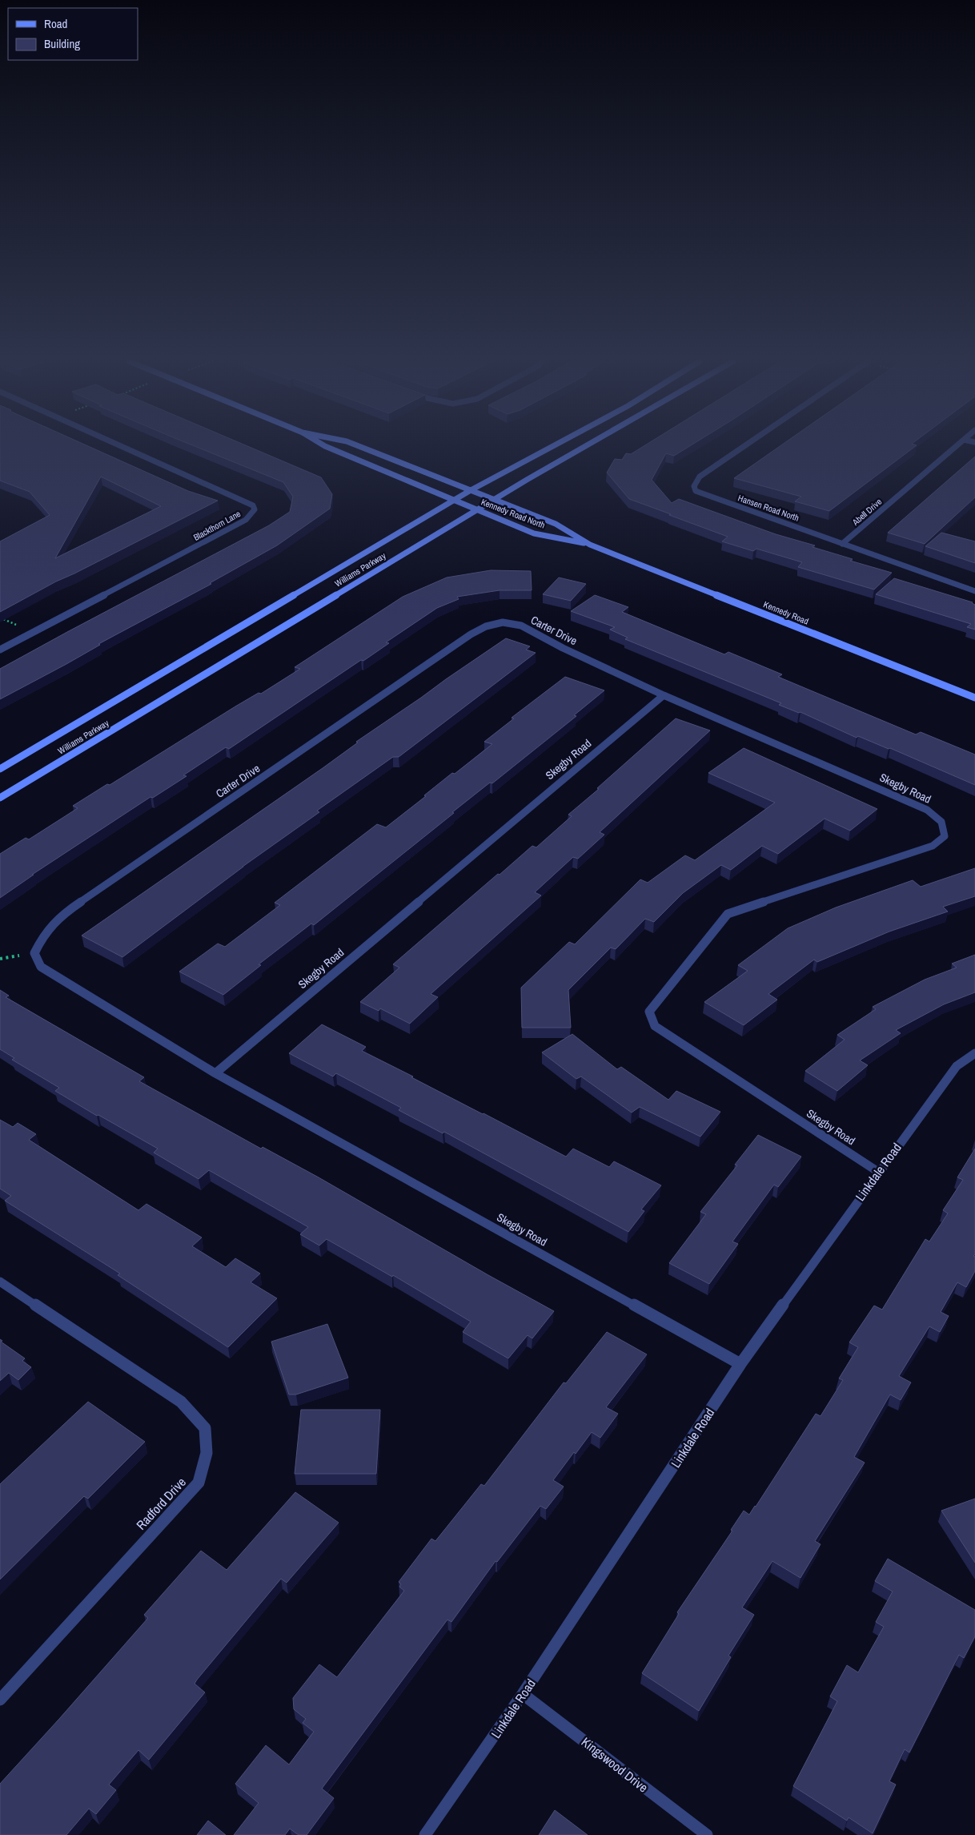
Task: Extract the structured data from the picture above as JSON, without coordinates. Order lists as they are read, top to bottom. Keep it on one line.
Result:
{"streets":{"main road":["Kennedy Road North","Williams Parkway","Kennedy Road"],"street":["Hansen Road North","Abell Drive","Blackthorn Lane","Carter Drive","Skegby Road","Linkdale Road","Radford Drive","Kingswood Drive"]},"crossings":[["Hansen Road North","Abell Drive"],["Kennedy Road North","Williams Parkway"],["Kennedy Road North","Kennedy Road"],["Carter Drive","Skegby Road"],["Skegby Road","Linkdale Road"],["Linkdale Road","Kingswood Drive"]],"legend":["Road","Building"]}
